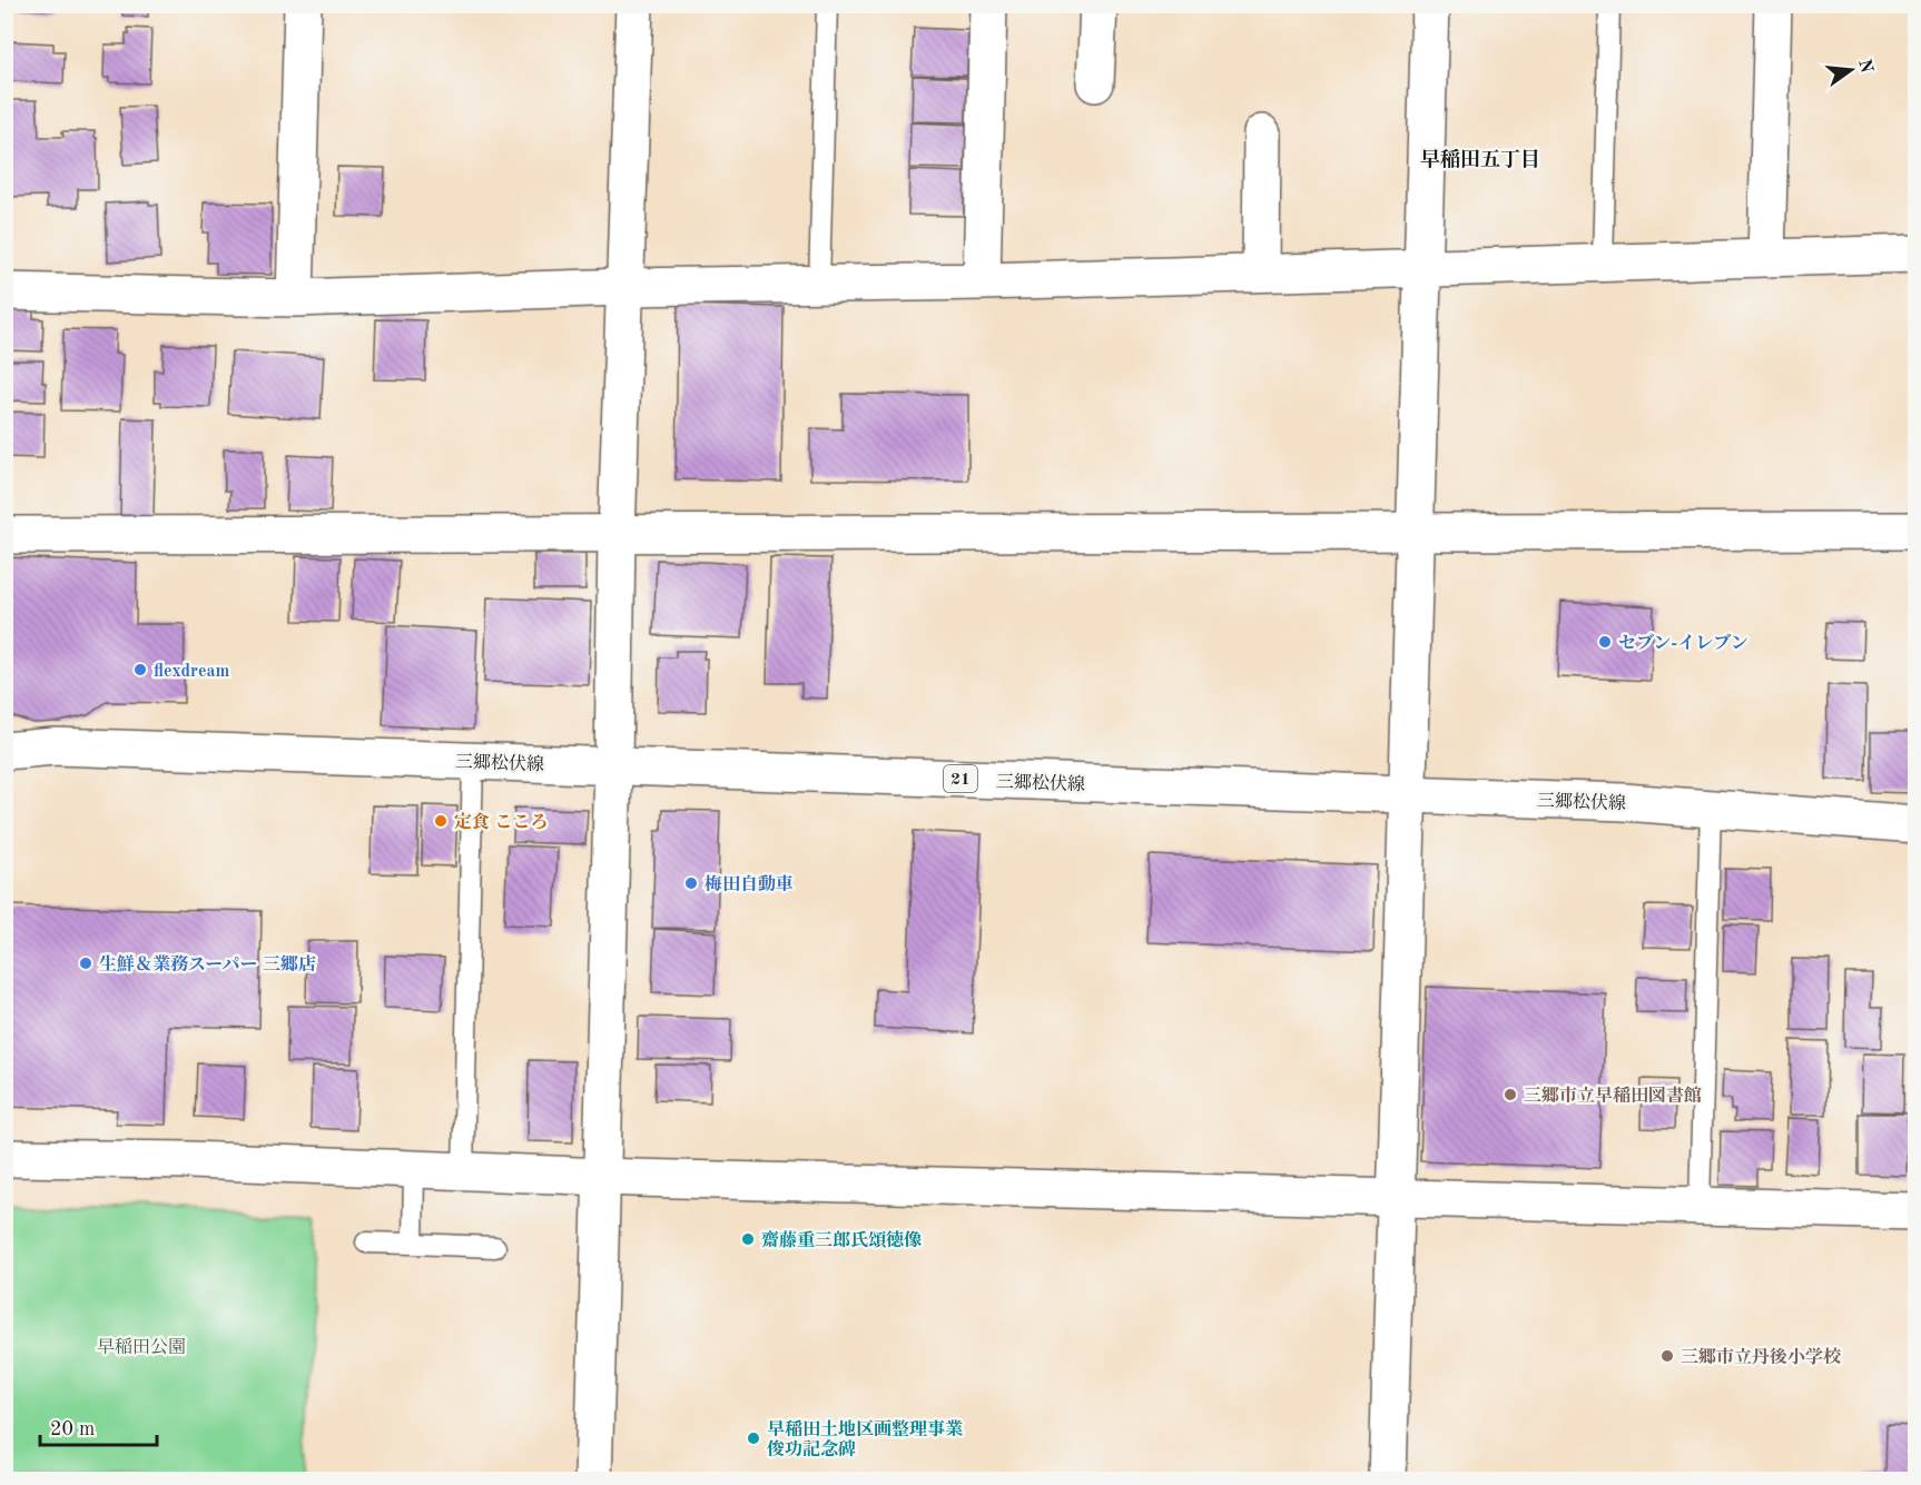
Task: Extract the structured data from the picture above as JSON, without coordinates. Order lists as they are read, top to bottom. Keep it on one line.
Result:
{"streets":{"street":["三郷松伏線","21"]},"districts":["早稲田五丁目"],"parks":["早稲田公園"],"places":["セブン-イレブン","flexdream","定食 こころ","梅田自動車","生鮮＆業務スーパー 三郷店","三郷市立早稲田図書館","齋藤重三郎氏頌徳像","三郷市立丹後小学校","早稲田土地区画整理事業 俊功記念碑"],"scale_bar":"20 m","north":"right"}
